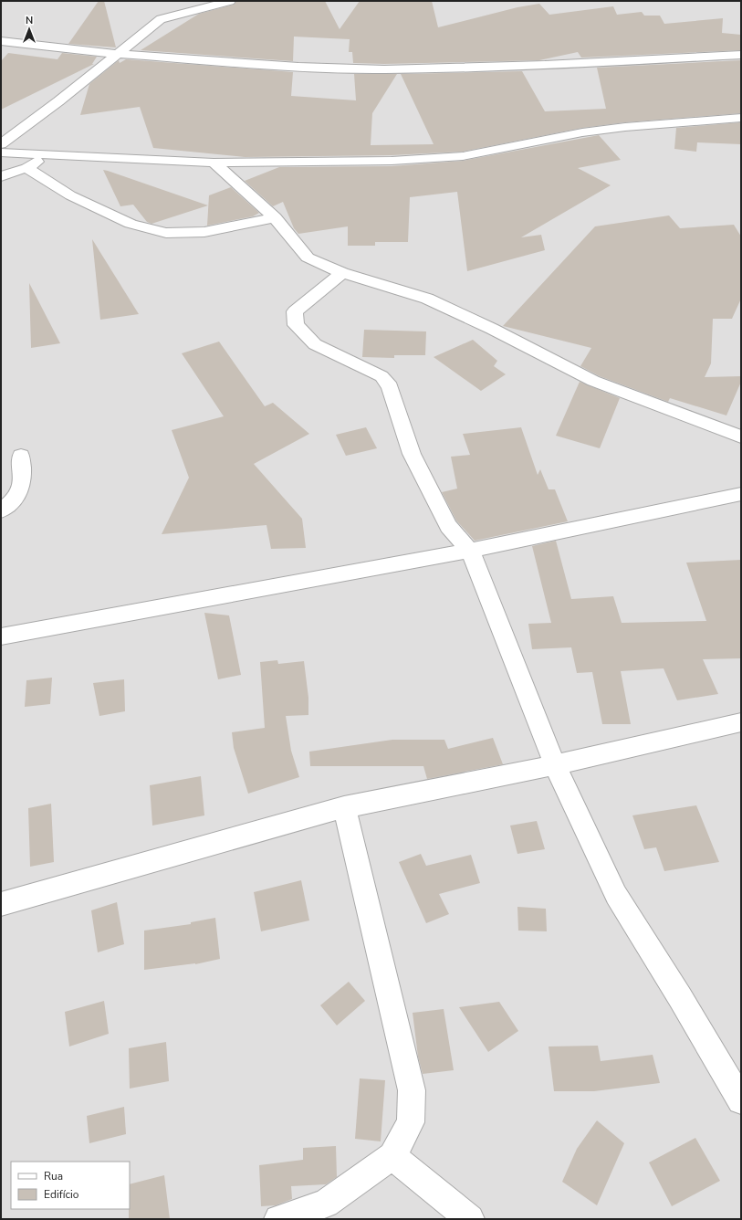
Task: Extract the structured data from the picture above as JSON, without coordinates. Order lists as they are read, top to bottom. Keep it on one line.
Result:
{"legend":["Rua","Edifício"],"north":"top"}
